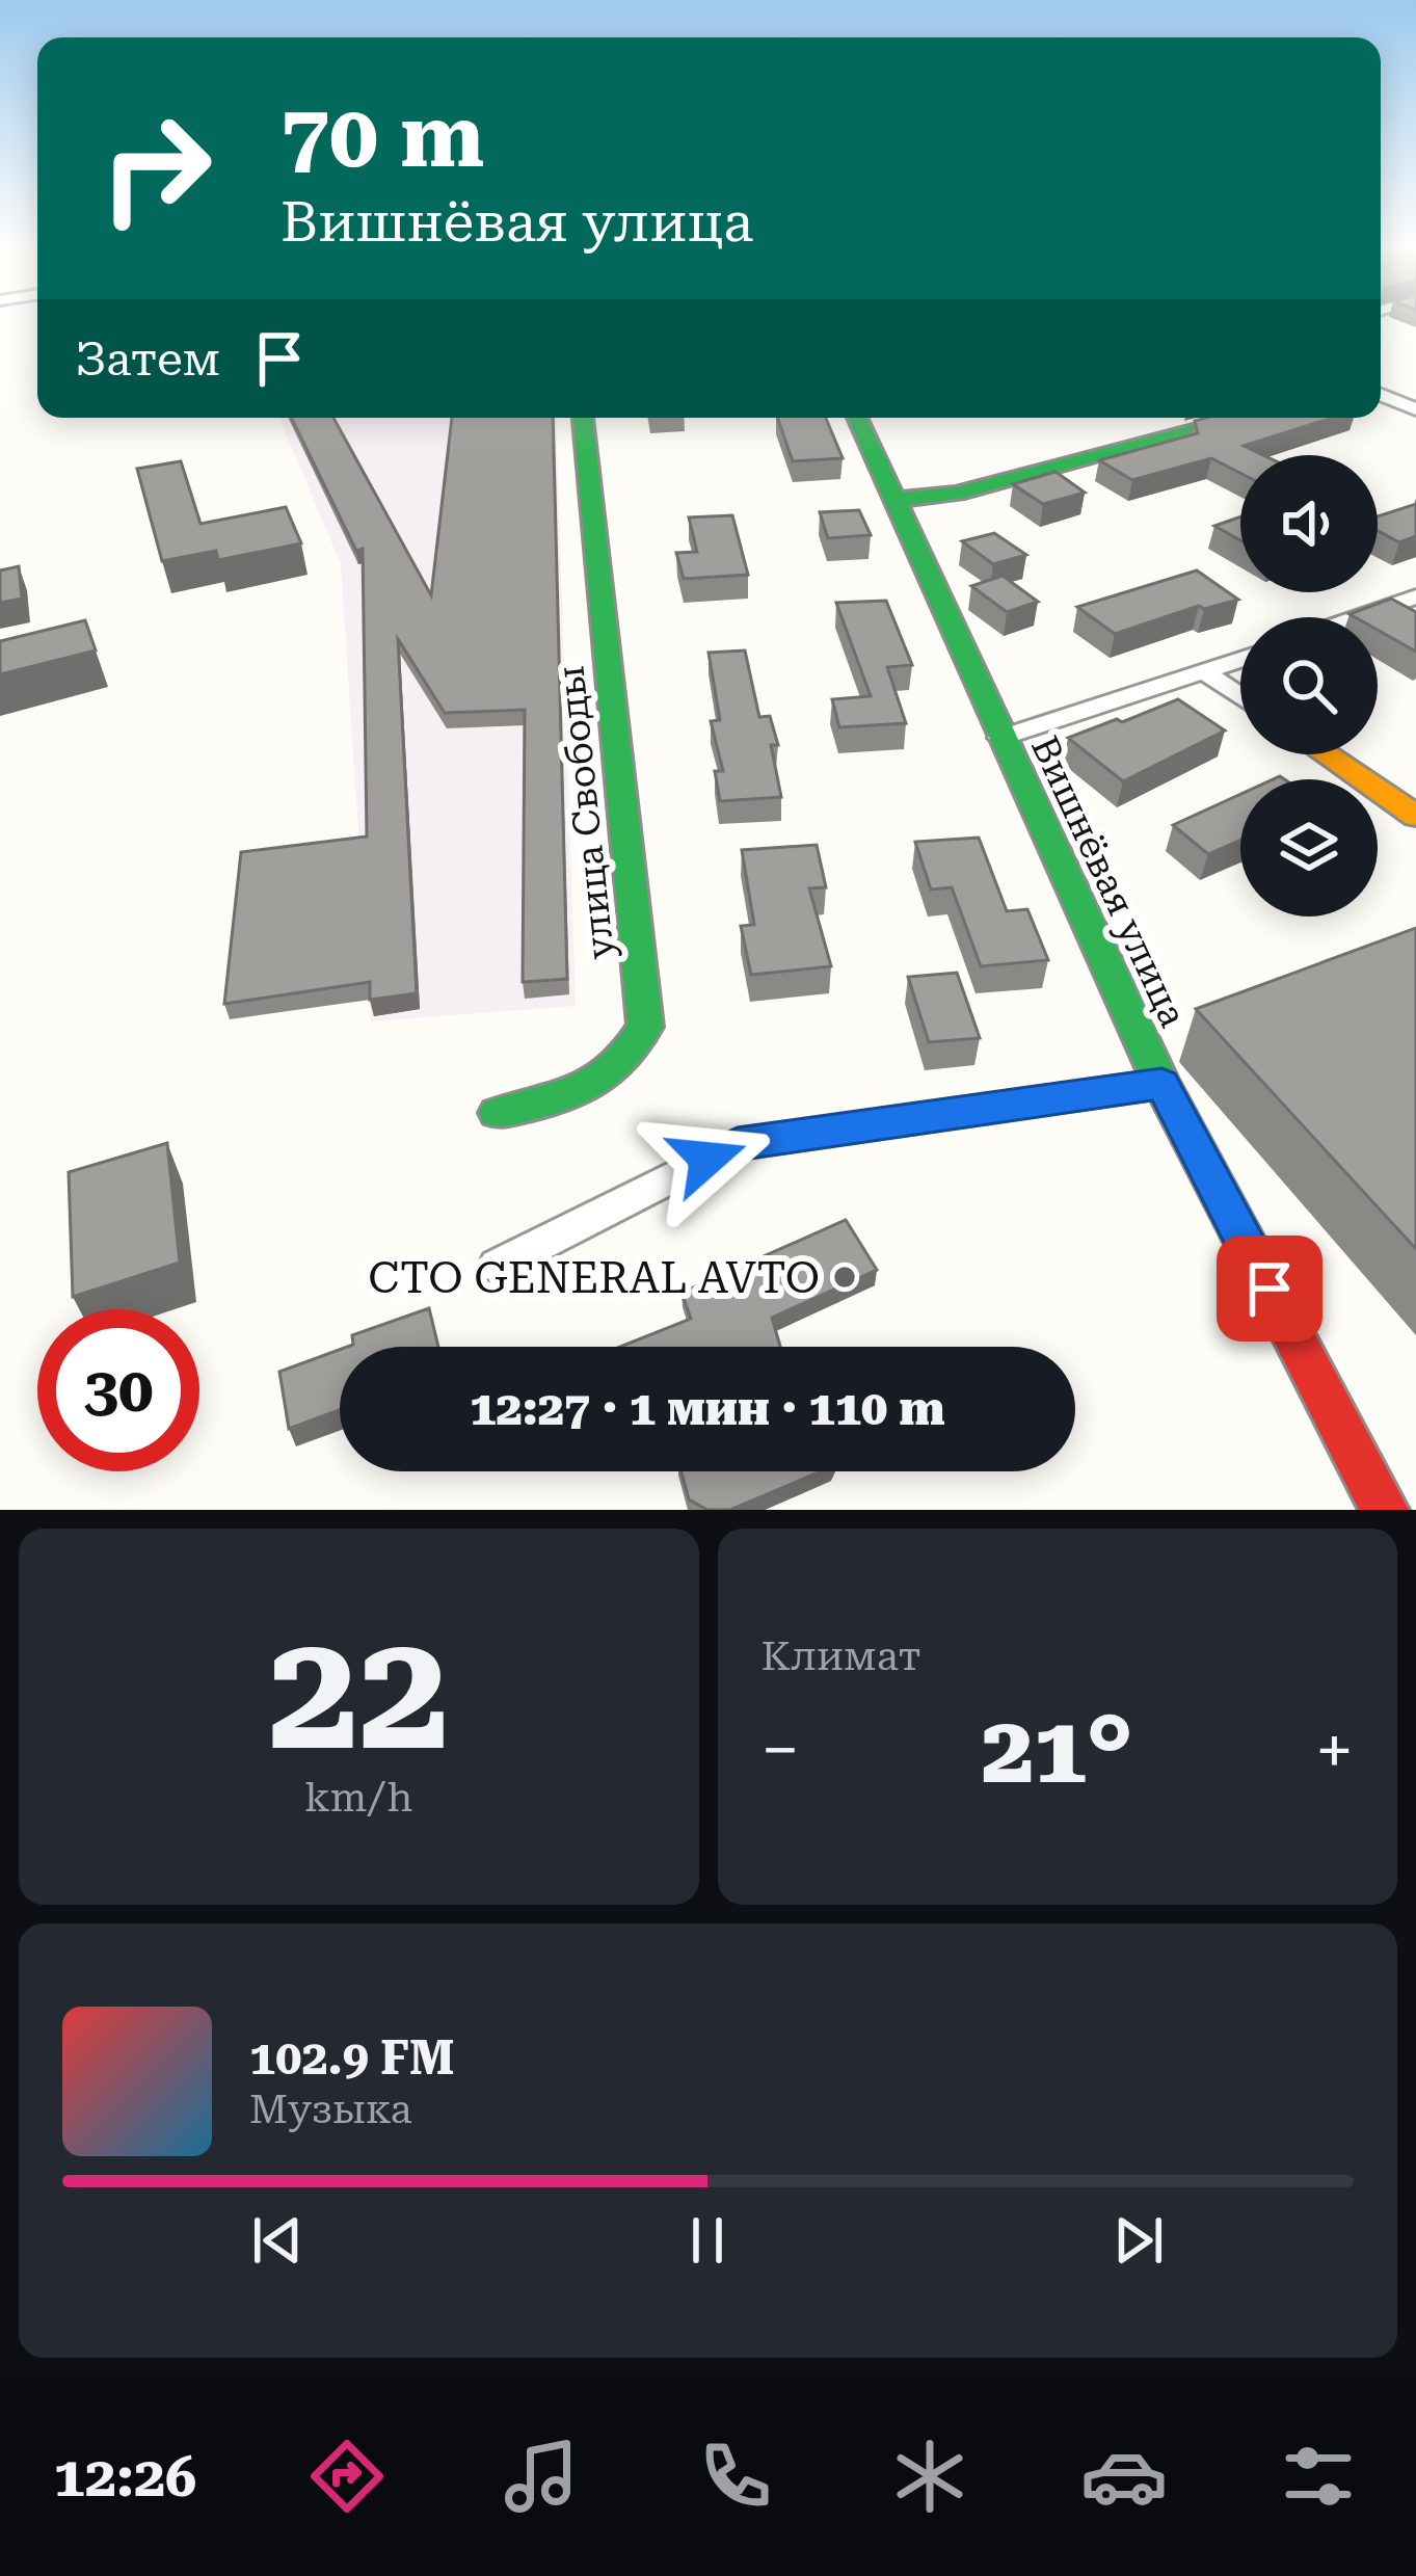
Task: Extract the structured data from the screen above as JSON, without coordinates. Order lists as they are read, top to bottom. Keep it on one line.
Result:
{"streets":{"street":["улица Свободы","Вишнёвая улица"]},"places":["СТО GENERAL AVTO"],"page":{"turn":["70 m","Вишнёвая улица"],"then":"Затем","limit":"30","trip":"12:27 · 1 мин · 110 m","tile":[["22","km/h"],"Климат"],"heat":["−","21°","+"],"song":["102.9 FM","Музыка"],"tabs":"12:26"}}
